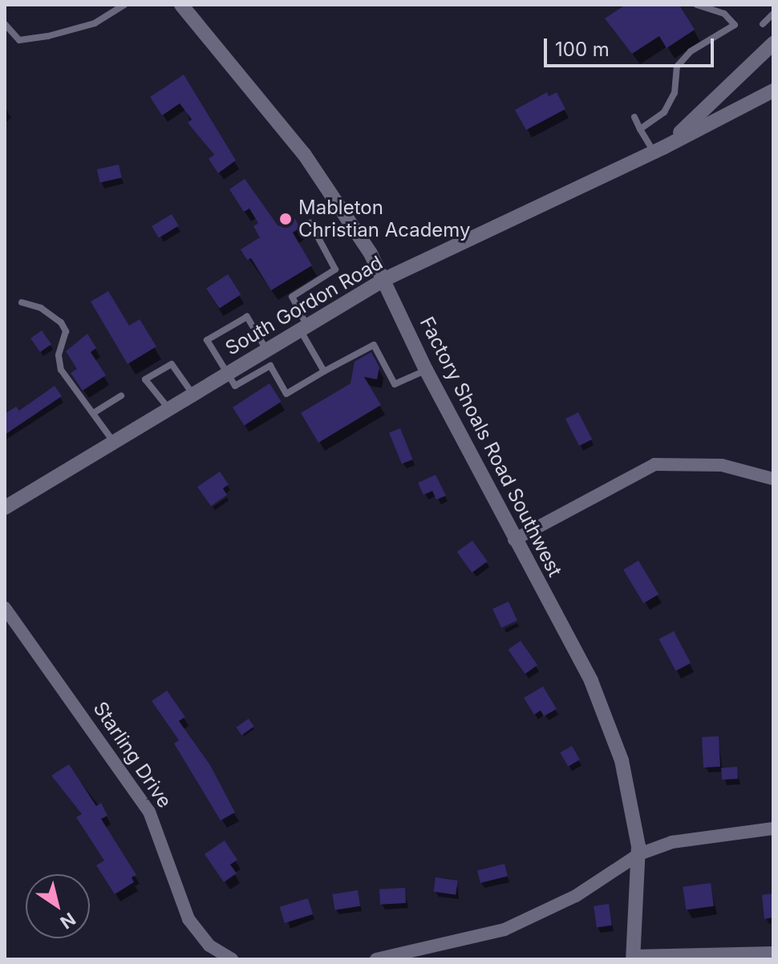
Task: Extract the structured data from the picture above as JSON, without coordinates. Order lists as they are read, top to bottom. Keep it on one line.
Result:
{"streets":{"street":["South Gordon Road","Factory Shoals Road Southwest","Starling Drive"]},"crossings":[["South Gordon Road","Factory Shoals Road Southwest"]],"places":["Mableton Christian Academy"],"scale_bar":"100 m","north":"bottom right"}
